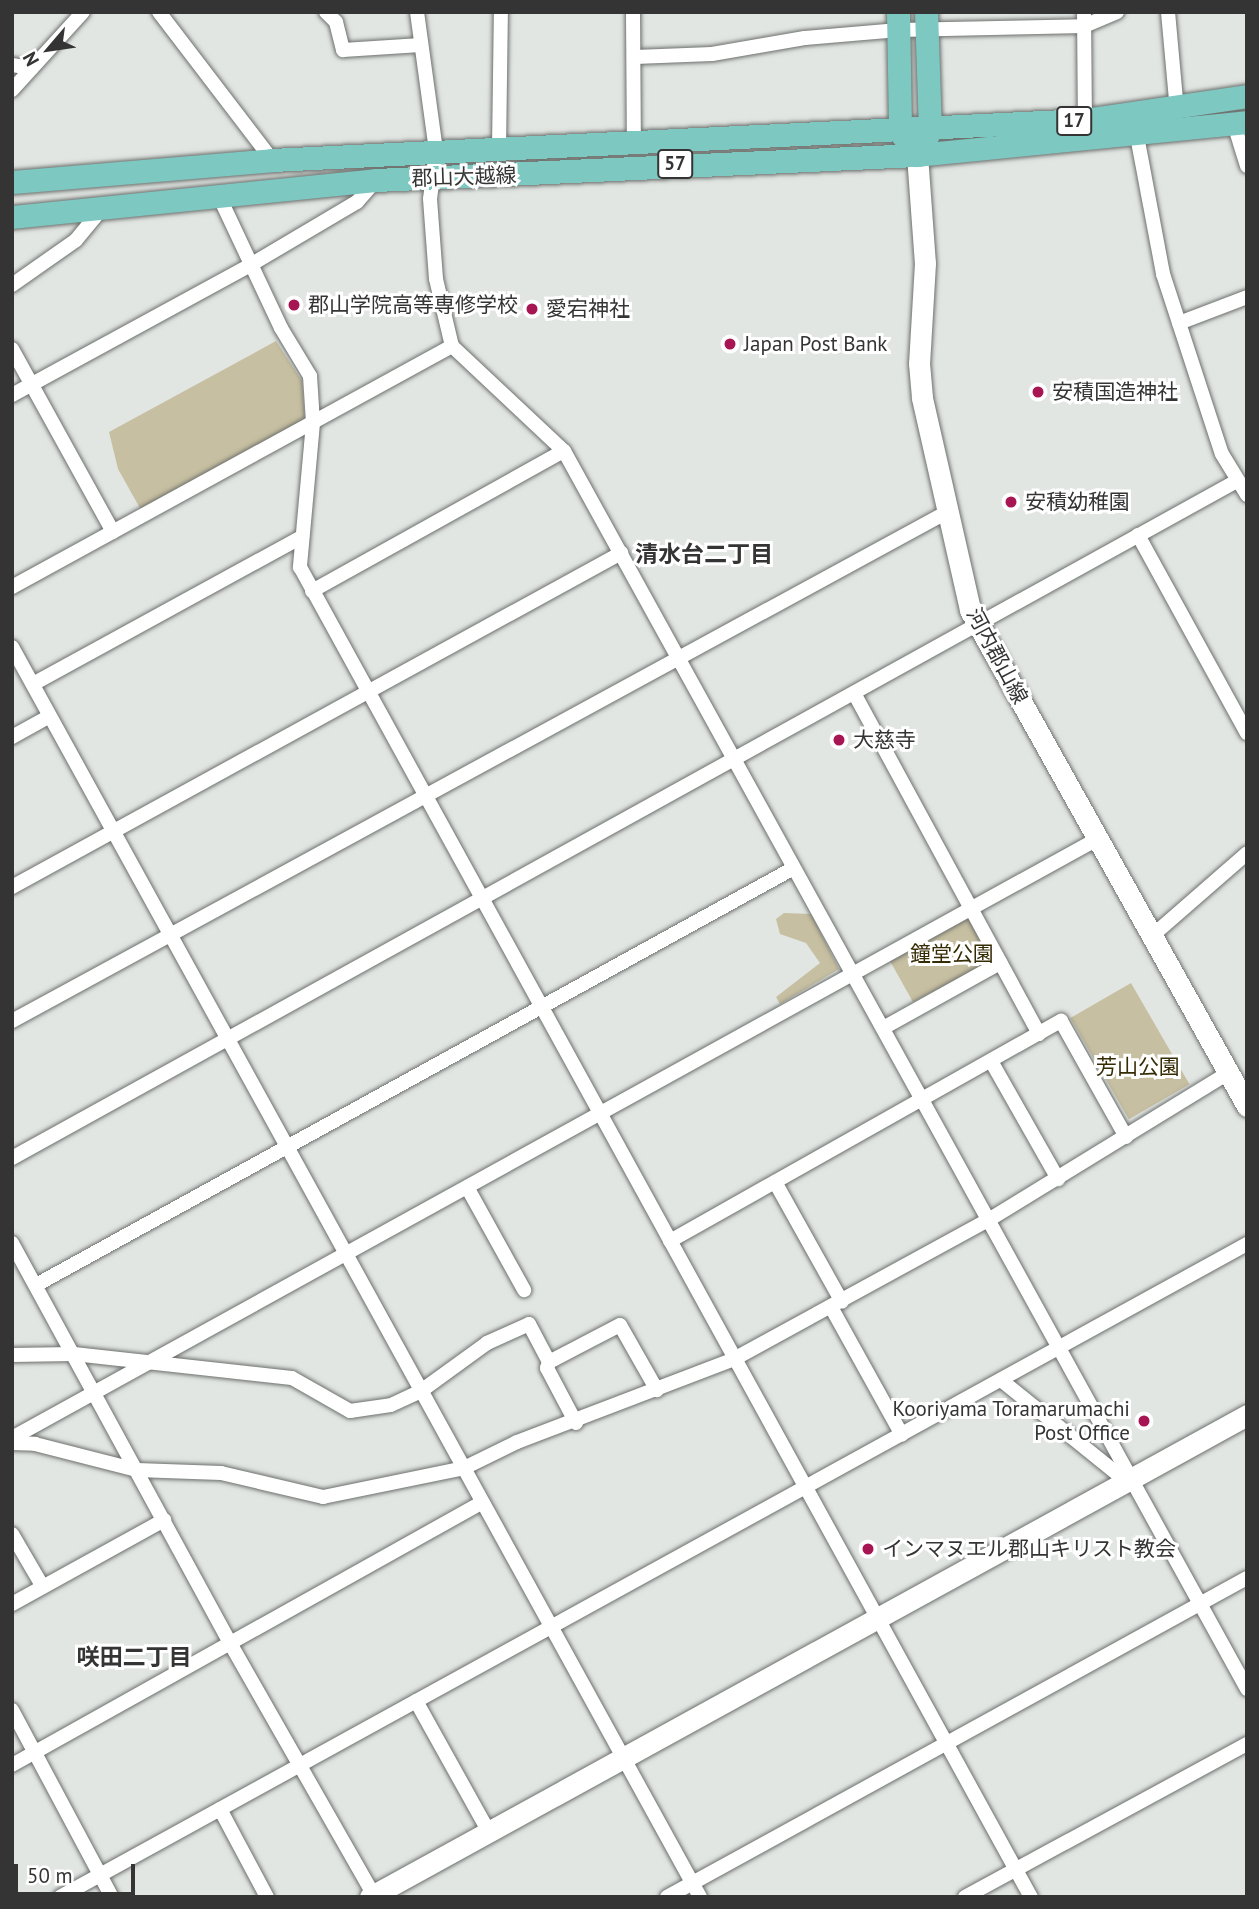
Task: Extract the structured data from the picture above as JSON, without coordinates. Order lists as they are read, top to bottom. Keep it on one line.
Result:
{"streets":{"main road":["17","57","郡山大越線","河内郡山線"]},"crossings":[["17","郡山大越線"],["17","河内郡山線"],["郡山大越線","河内郡山線"]],"districts":["清水台二丁目","咲田二丁目"],"parks":["鐘堂公園","芳山公園"],"places":["郡山学院高等専修学校","愛宕神社","Japan Post Bank","安積国造神社","安積幼稚園","大慈寺","Kooriyama Toramarumachi Post Office","インマヌエル郡山キリスト教会"],"scale_bar":"50 m","north":"bottom left"}
